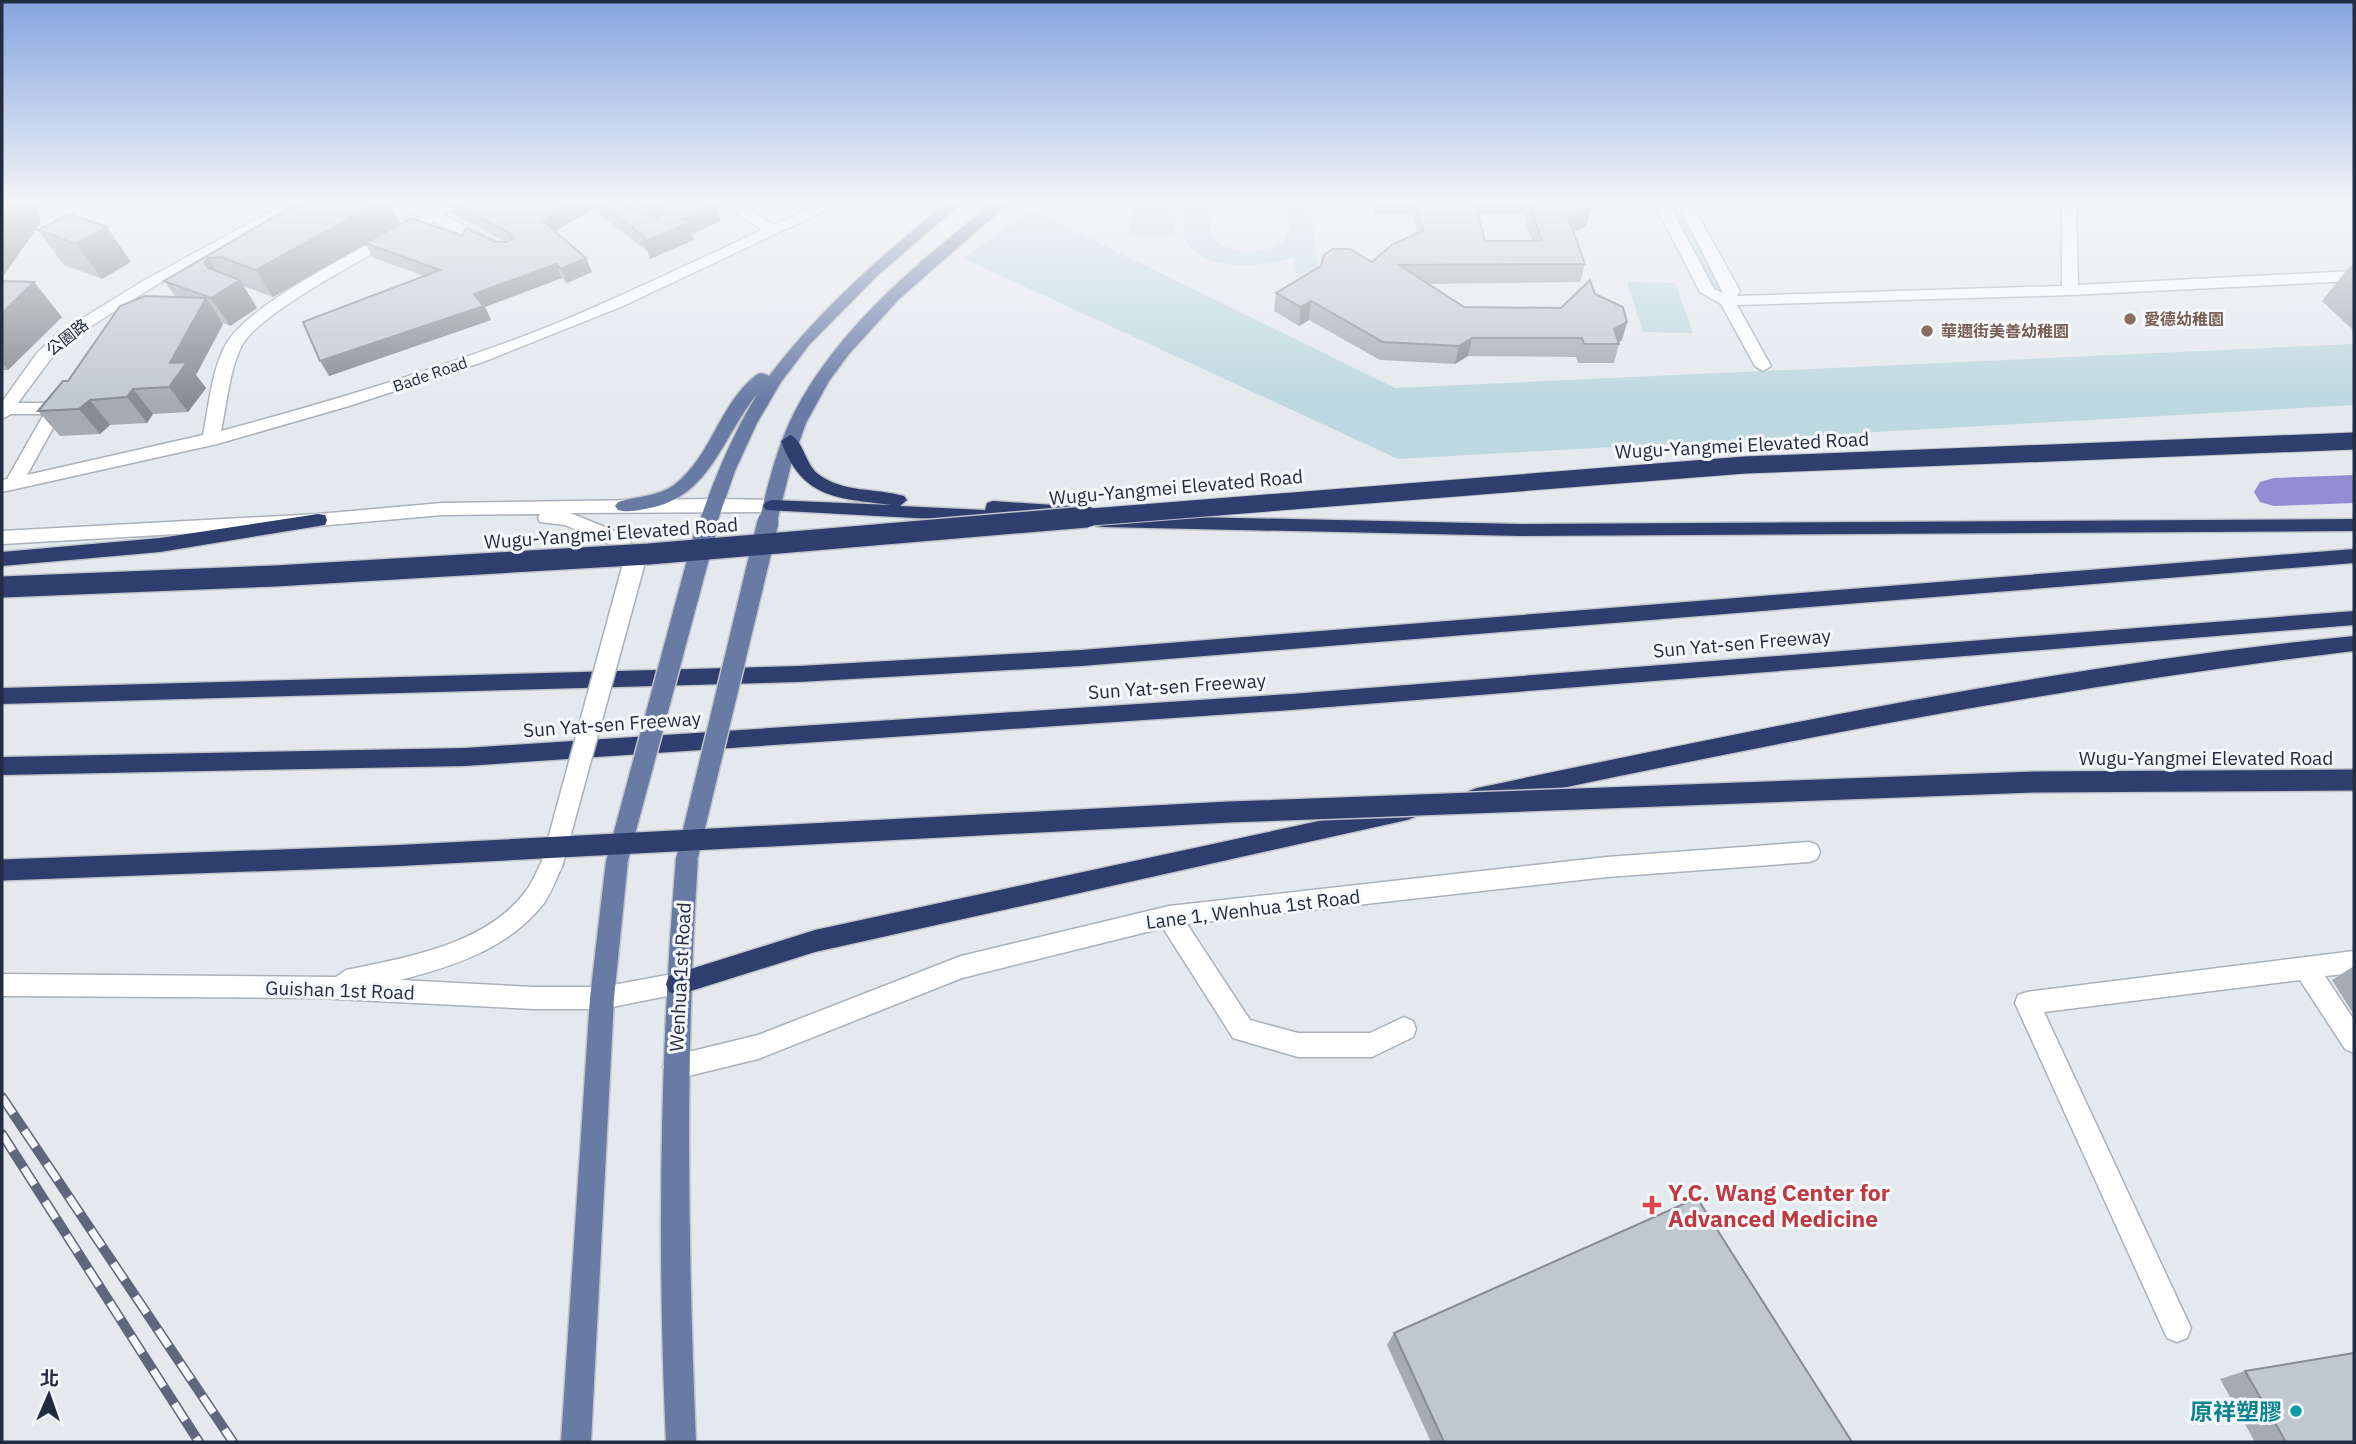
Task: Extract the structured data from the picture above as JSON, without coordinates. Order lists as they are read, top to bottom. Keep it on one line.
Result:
{"streets":{"highway":["Wugu-Yangmei Elevated Road","Sun Yat-sen Freeway"],"main road":["Wenhua 1st Road"],"street":["公園路","Bade Road","Lane 1, Wenhua 1st Road","Guishan 1st Road"]},"crossings":[["Lane 1, Wenhua 1st Road","Wenhua 1st Road"],["Wenhua 1st Road","Guishan 1st Road"]],"places":{"other":["愛德幼稚園","華邇街美善幼稚園","原祥塑膠"],"health":["Y.C. Wang Center for Advanced Medicine"]},"north":"top"}
